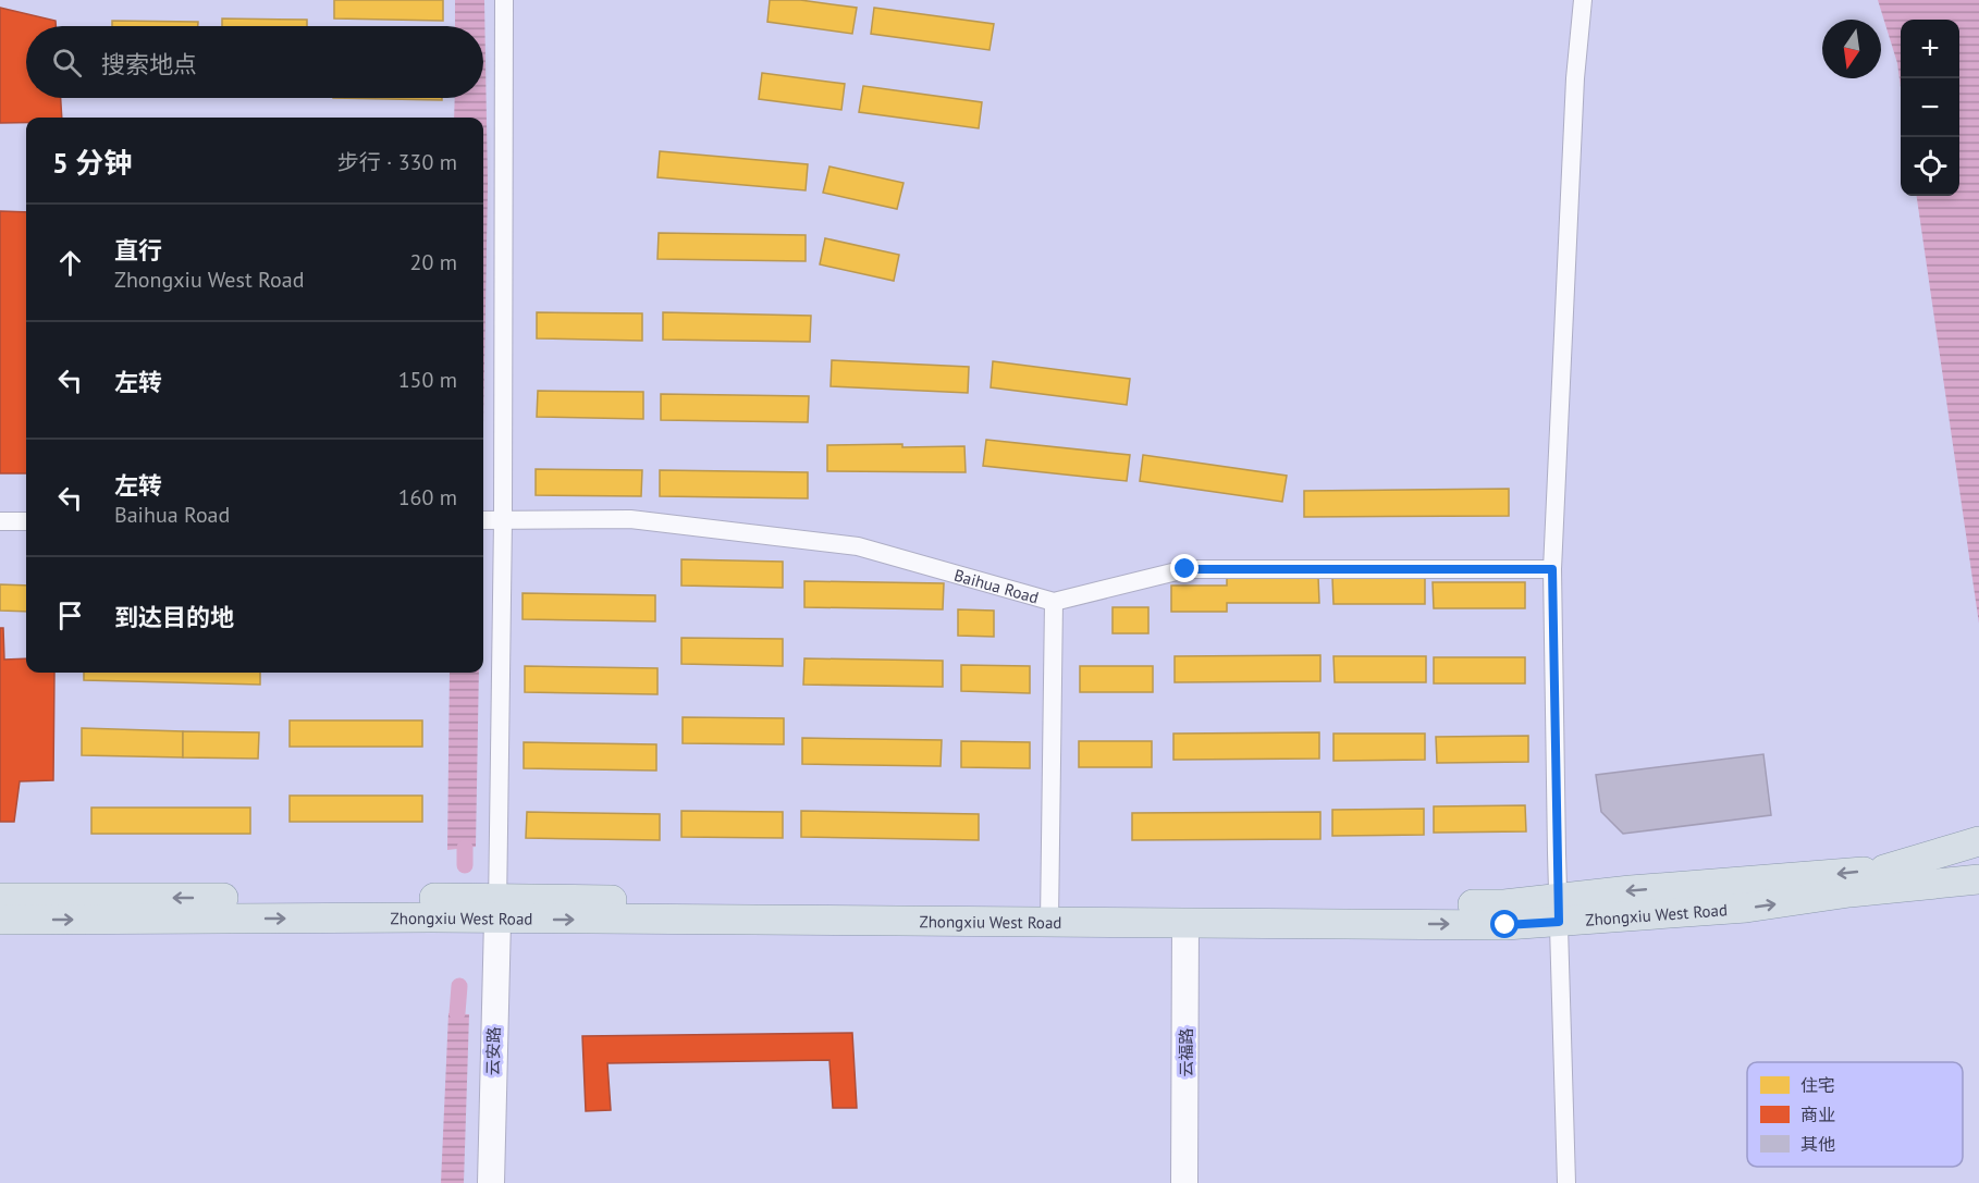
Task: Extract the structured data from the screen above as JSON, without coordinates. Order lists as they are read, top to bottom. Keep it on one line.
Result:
{"streets":{"main road":["Zhongxiu West Road"],"street":["Baihua Road","云安路","云福路"]},"crossings":[["Zhongxiu West Road","云安路"],["Zhongxiu West Road","云福路"]],"legend":["住宅","商业","其他"],"north":"bottom","page":{"map_buttons":["+","−"],"search":"搜索地点","heading":["5 分钟","步行 · 330 m"],"list":[["直行","Zhongxiu West Road","20 m"],["左转","150 m"],["左转","Baihua Road","160 m"],"到达目的地"]}}
